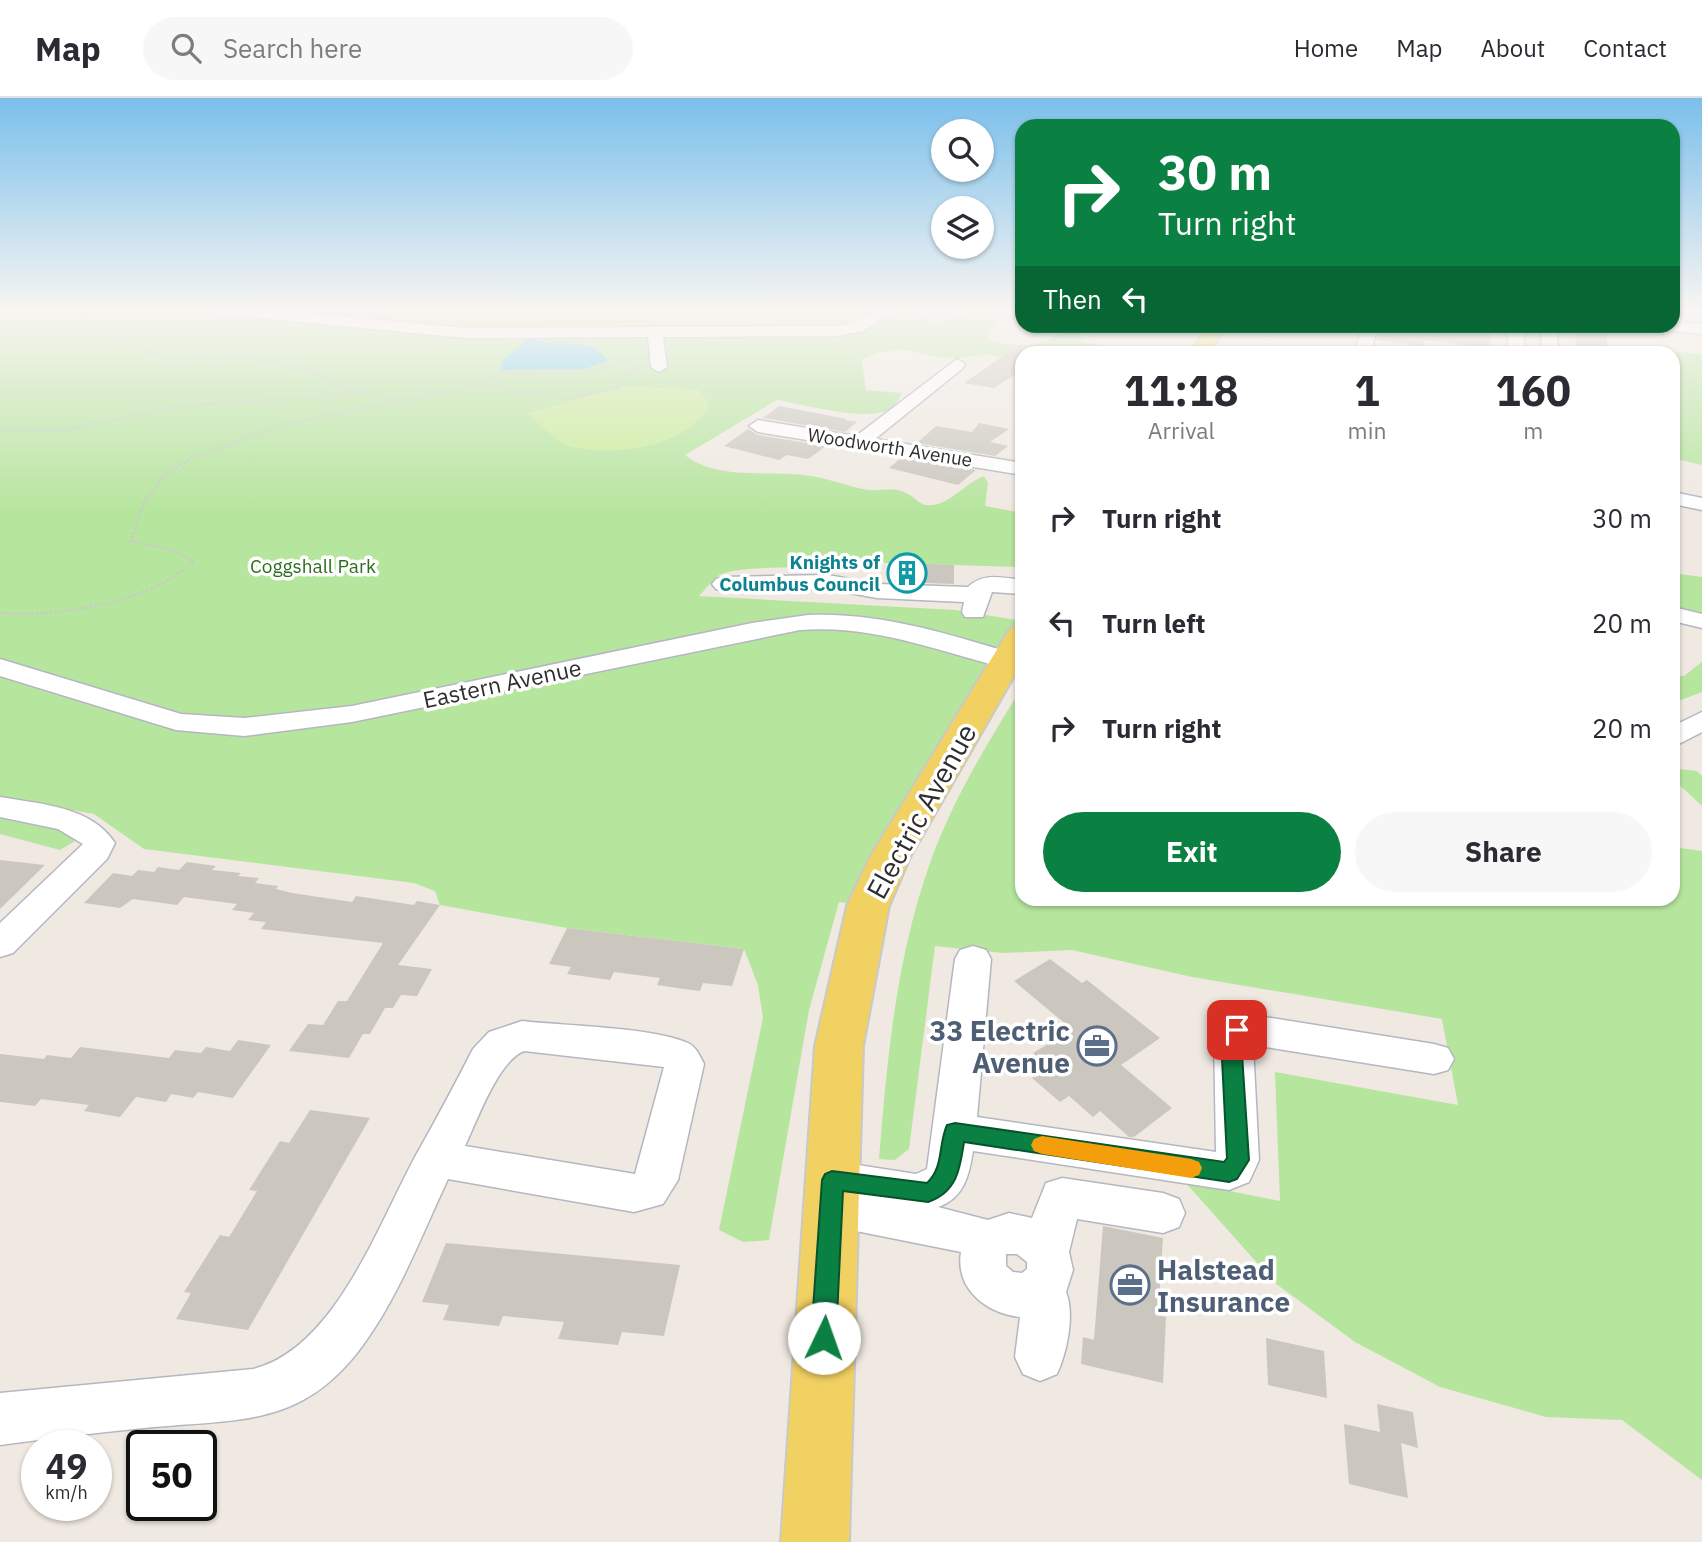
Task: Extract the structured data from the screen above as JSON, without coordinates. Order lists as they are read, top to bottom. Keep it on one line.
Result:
{"streets":{"main road":["Electric Avenue"],"street":["Woodworth Avenue","Eastern Avenue"]},"crossings":[["Eastern Avenue","Electric Avenue"]],"parks":["Coggshall Park"],"places":{"building":["Knights of Columbus Council"],"office":["33 Electric Avenue","Halstead Insurance"]},"page":{"header":"Map","search":"Search here","nav":["Home","Map","About","Contact"],"turn":["30 m","Turn right"],"then":"Then","eta":["11:18","Arrival","1","min","160","m"],"list":[{"name":"Turn right","value":"30 m"},{"name":"Turn left","value":"20 m"},{"name":"Turn right","value":"20 m"}],"buttons":["Exit","Share"],"speed":"49 km/h","limit":"50"}}
